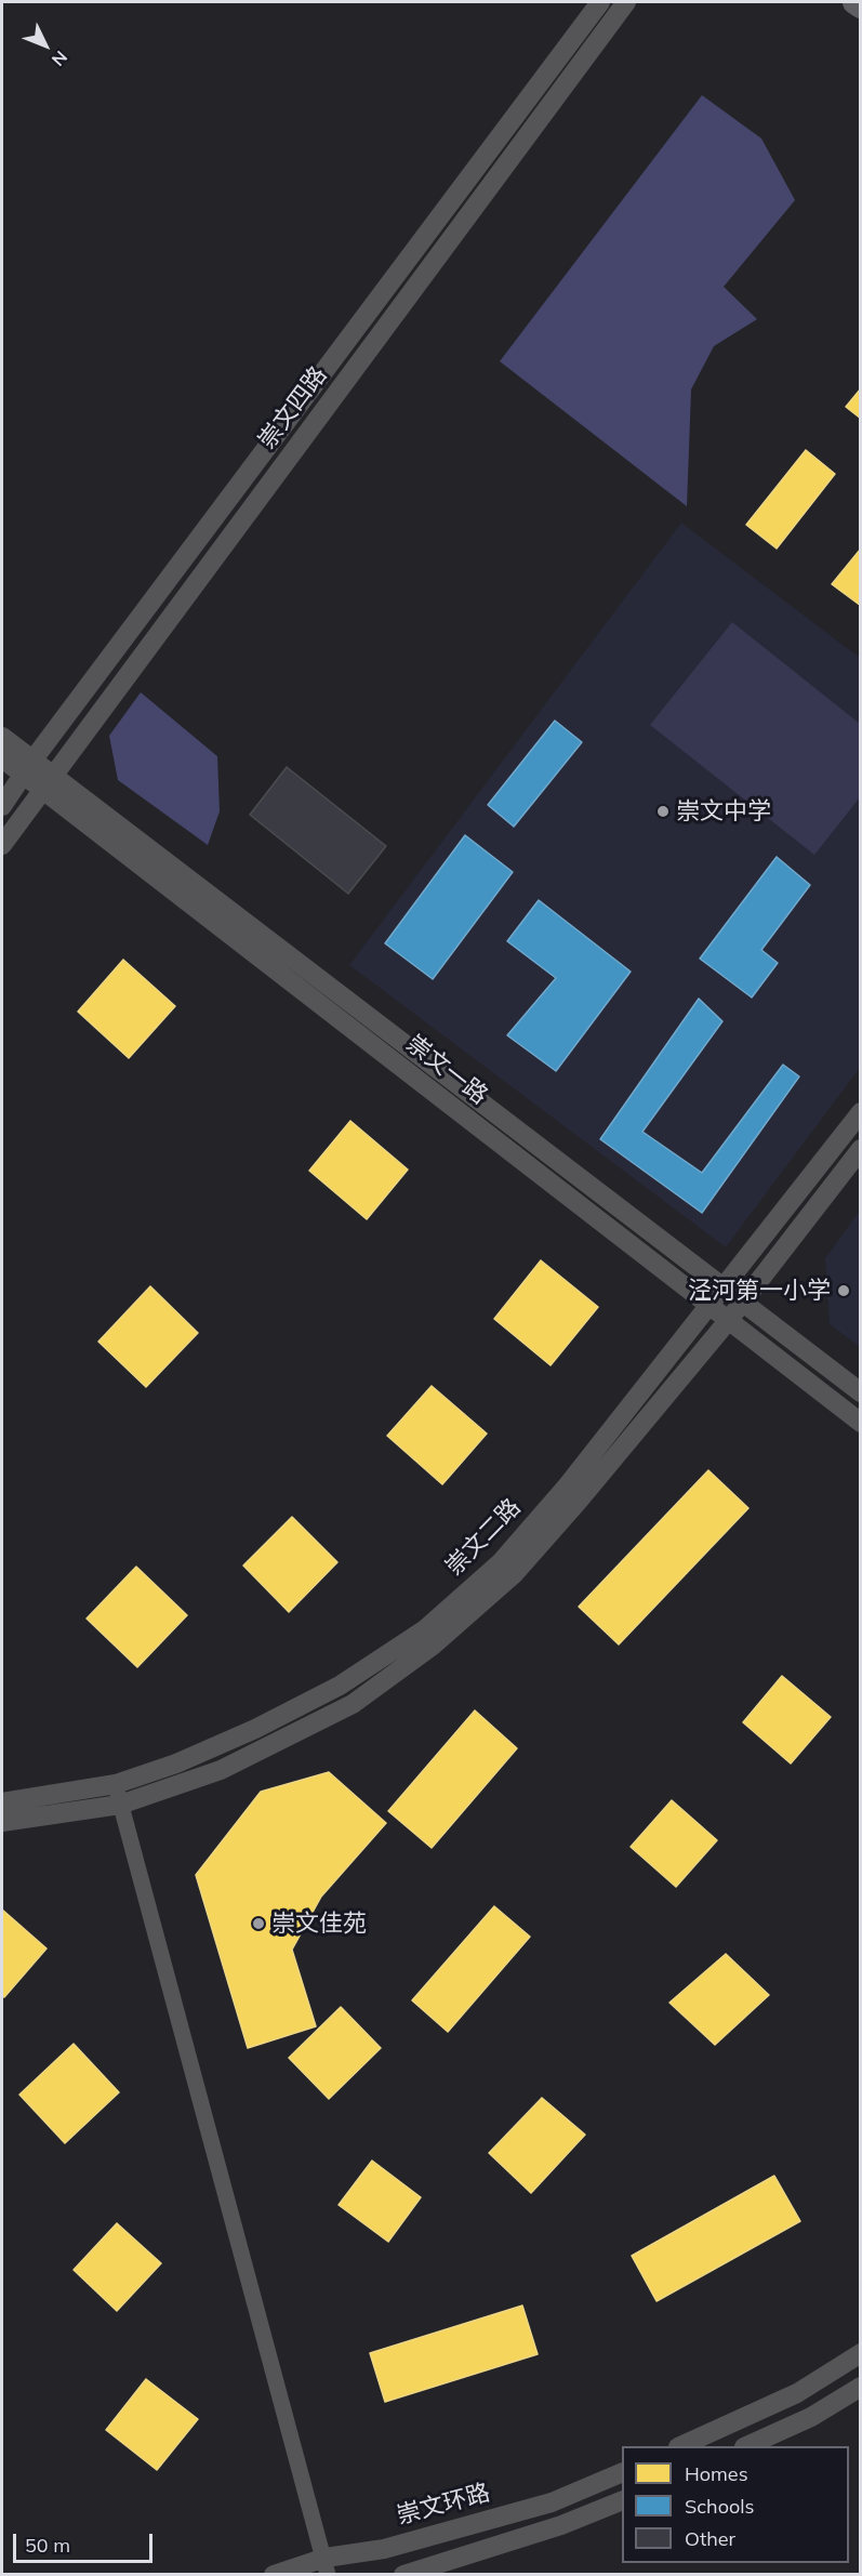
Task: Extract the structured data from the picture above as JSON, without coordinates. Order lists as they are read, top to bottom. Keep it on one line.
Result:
{"streets":{"street":["崇文四路","崇文一路","崇文二路","崇文环路"]},"crossings":[["崇文四路","崇文一路"],["崇文一路","崇文二路"]],"places":["崇文中学","泾河第一小学","崇文佳苑"],"legend":["Homes","Schools","Other"],"scale_bar":"50 m","north":"bottom right"}
